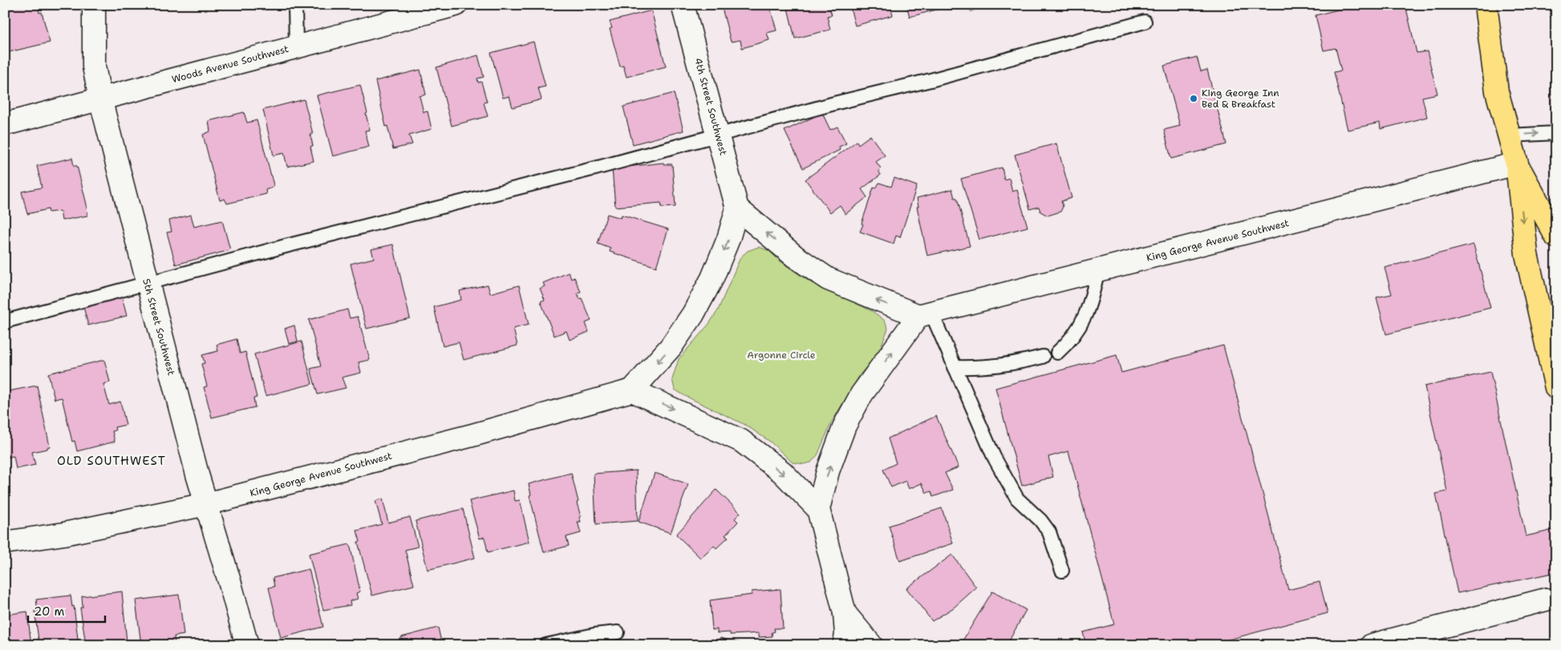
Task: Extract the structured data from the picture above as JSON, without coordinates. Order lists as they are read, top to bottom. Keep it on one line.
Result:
{"streets":{"street":["Woods Avenue Southwest","4th Street Southwest","King George Avenue Southwest","5th Street Southwest"]},"crossings":[["Woods Avenue Southwest","5th Street Southwest"],["King George Avenue Southwest","5th Street Southwest"]],"districts":["OLD SOUTHWEST"],"parks":["Argonne Circle"],"places":["King George Inn Bed & Breakfast"],"scale_bar":"20 m"}
